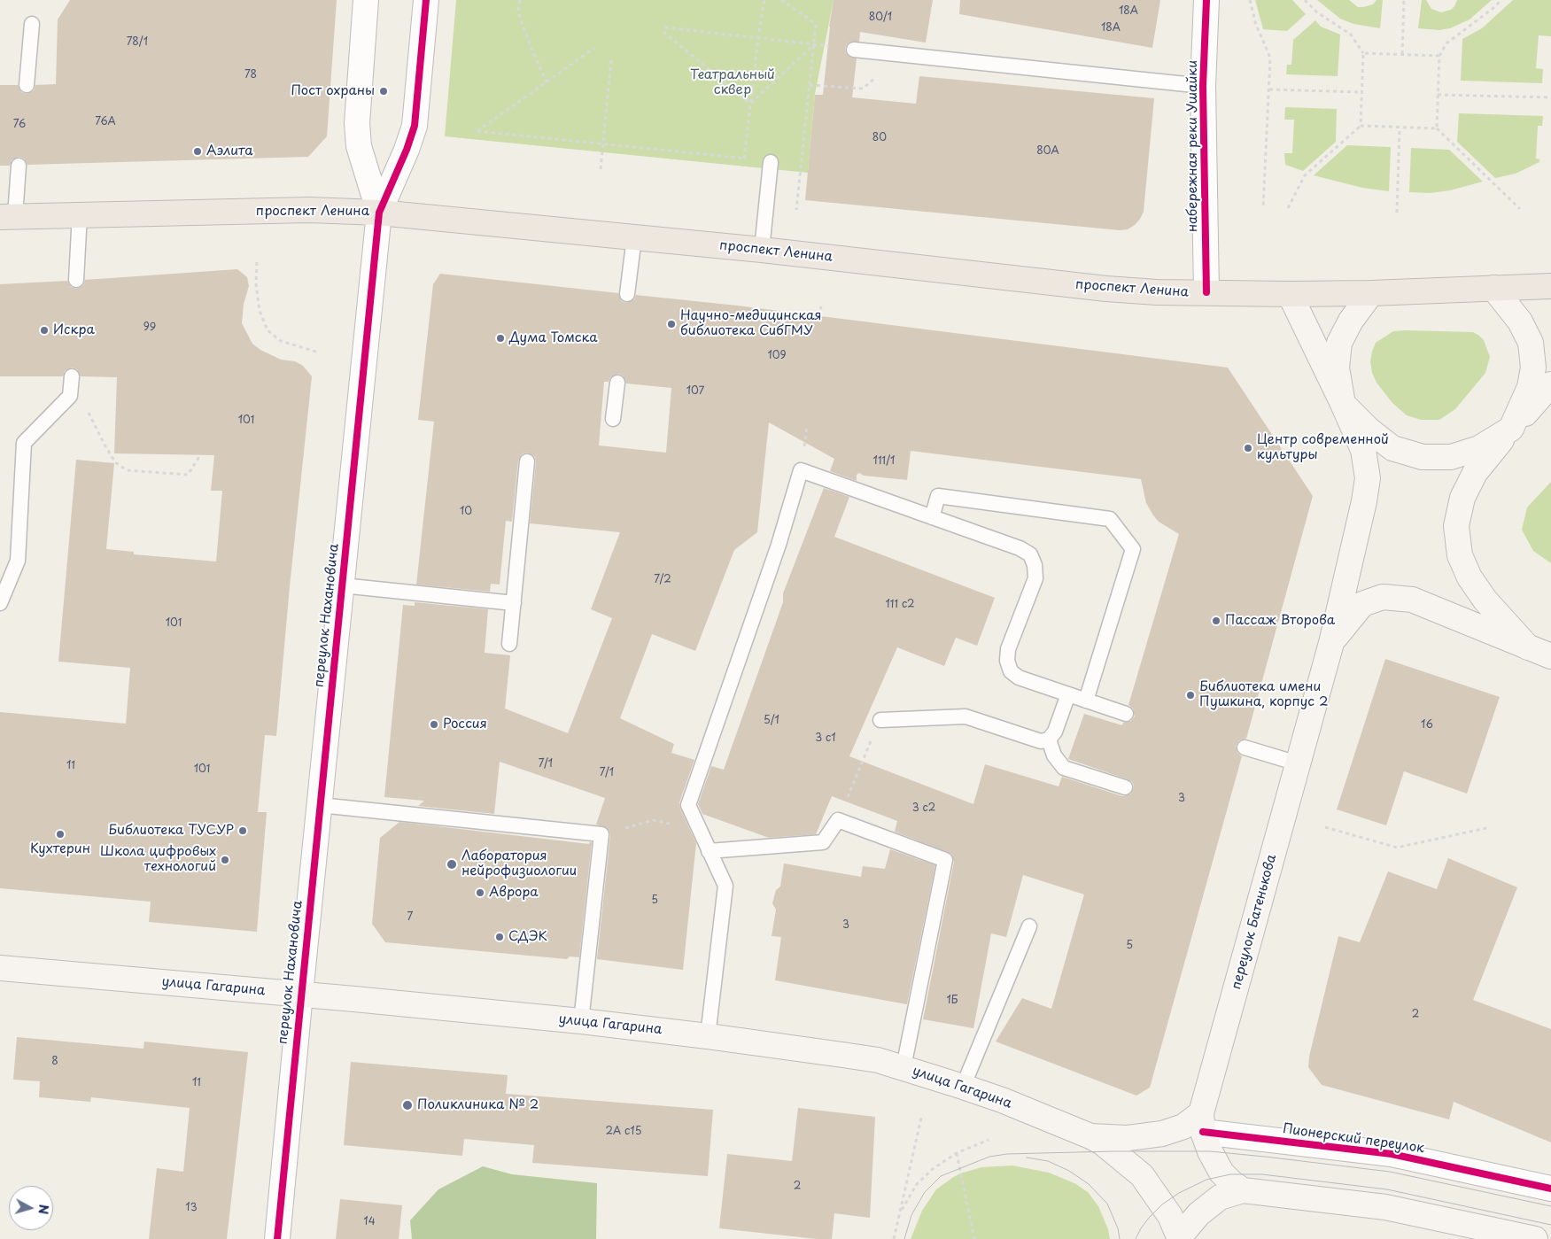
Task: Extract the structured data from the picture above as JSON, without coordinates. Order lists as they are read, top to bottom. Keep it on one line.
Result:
{"streets":{"main road":["проспект Ленина","переулок Батенькова","улица Гагарина"],"street":["набережная реки Ушайки","переулок Нахановича","Пионерский переулок"]},"crossings":[["набережная реки Ушайки","проспект Ленина"],["проспект Ленина","переулок Нахановича"],["переулок Нахановича","улица Гагарина"],["переулок Батенькова","улица Гагарина"],["переулок Батенькова","Пионерский переулок"],["улица Гагарина","Пионерский переулок"]],"parks":["Театральный сквер"],"places":["Пост охраны","Аэлита","Научно-медицинская библиотека СибГМУ","Искра","Дума Томска","Центр современной культуры","Пассаж Второва","Библиотека имени Пушкина, корпус 2","Россия","Библиотека ТУСУР","Кухтерин","Школа цифровых технологий","Лаборатория нейрофизиологии","Аврора","СДЭК","Поликлиника № 2"],"house_numbers":["18А","80/1","18А","78/1","78","76А","76","80","80А","99","109","107","101","111/1","10","7/2","111 с2","101","5/1","16","3 с1","7/1","11","101","7/1","3","3 с2","5","7","3","5","1Б","2","8","11","2А с15","2","13","14"],"north":"right"}
